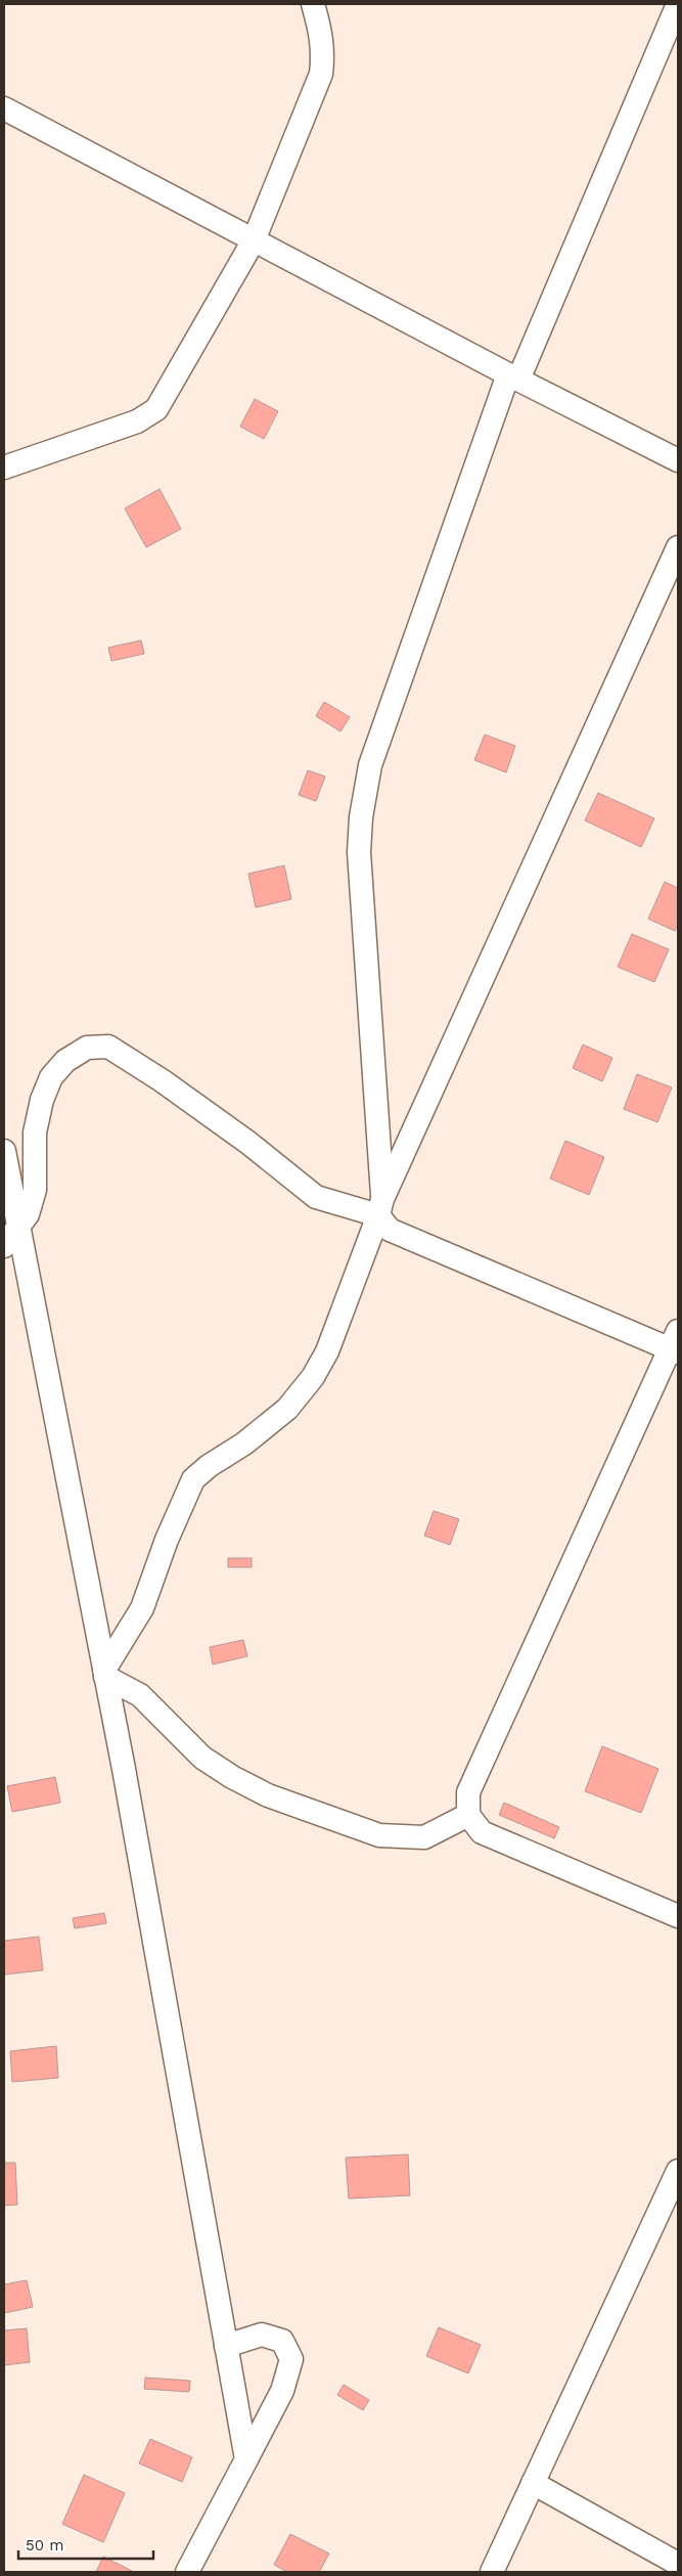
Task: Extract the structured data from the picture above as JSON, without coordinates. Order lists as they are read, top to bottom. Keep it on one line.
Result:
{"scale_bar":"50 m"}
